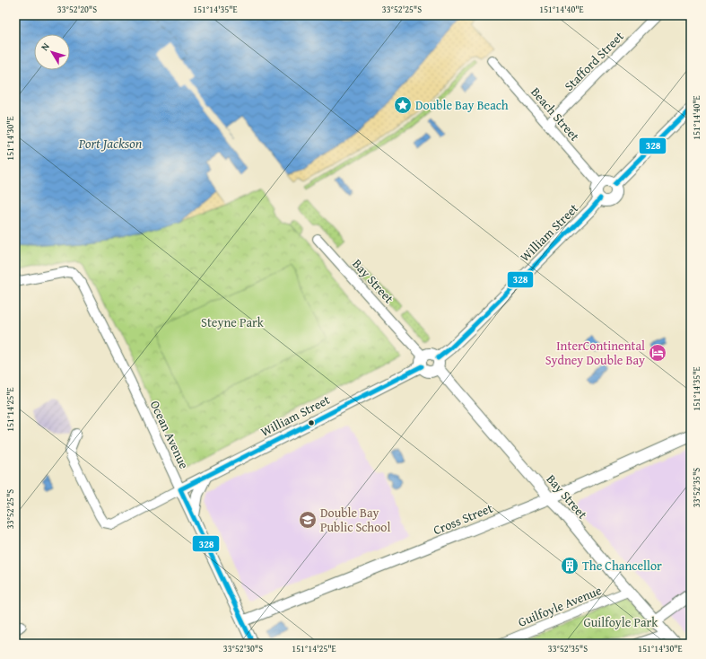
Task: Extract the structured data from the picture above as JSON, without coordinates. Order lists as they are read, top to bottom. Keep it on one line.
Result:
{"streets":{"street":["Stafford Street","Beach Street","William Street","Bay Street","Ocean Avenue","Cross Street","Guilfoyle Avenue"]},"crossings":[["Stafford Street","Beach Street"],["Beach Street","William Street"],["William Street","Bay Street"],["William Street","Ocean Avenue"],["Bay Street","Cross Street"],["Bay Street","Guilfoyle Avenue"],["Ocean Avenue","Cross Street"]],"water":["Port Jackson"],"parks":["Steyne Park","Guilfoyle Park"],"places":{"place":["Double Bay Beach"],"hotel":["InterContinental Sydney Double Bay"],"school or university":["Double Bay Public School"],"building":["The Chancellor"]},"lines":["transit line 328"],"north":"top left","coordinates":["33°52'20\"S","151°14'35\"E","33°52'25\"S","151°14'40\"E","151°14'30\"E","151°14'25\"E","33°52'35\"S","33°52'30\"S"]}
